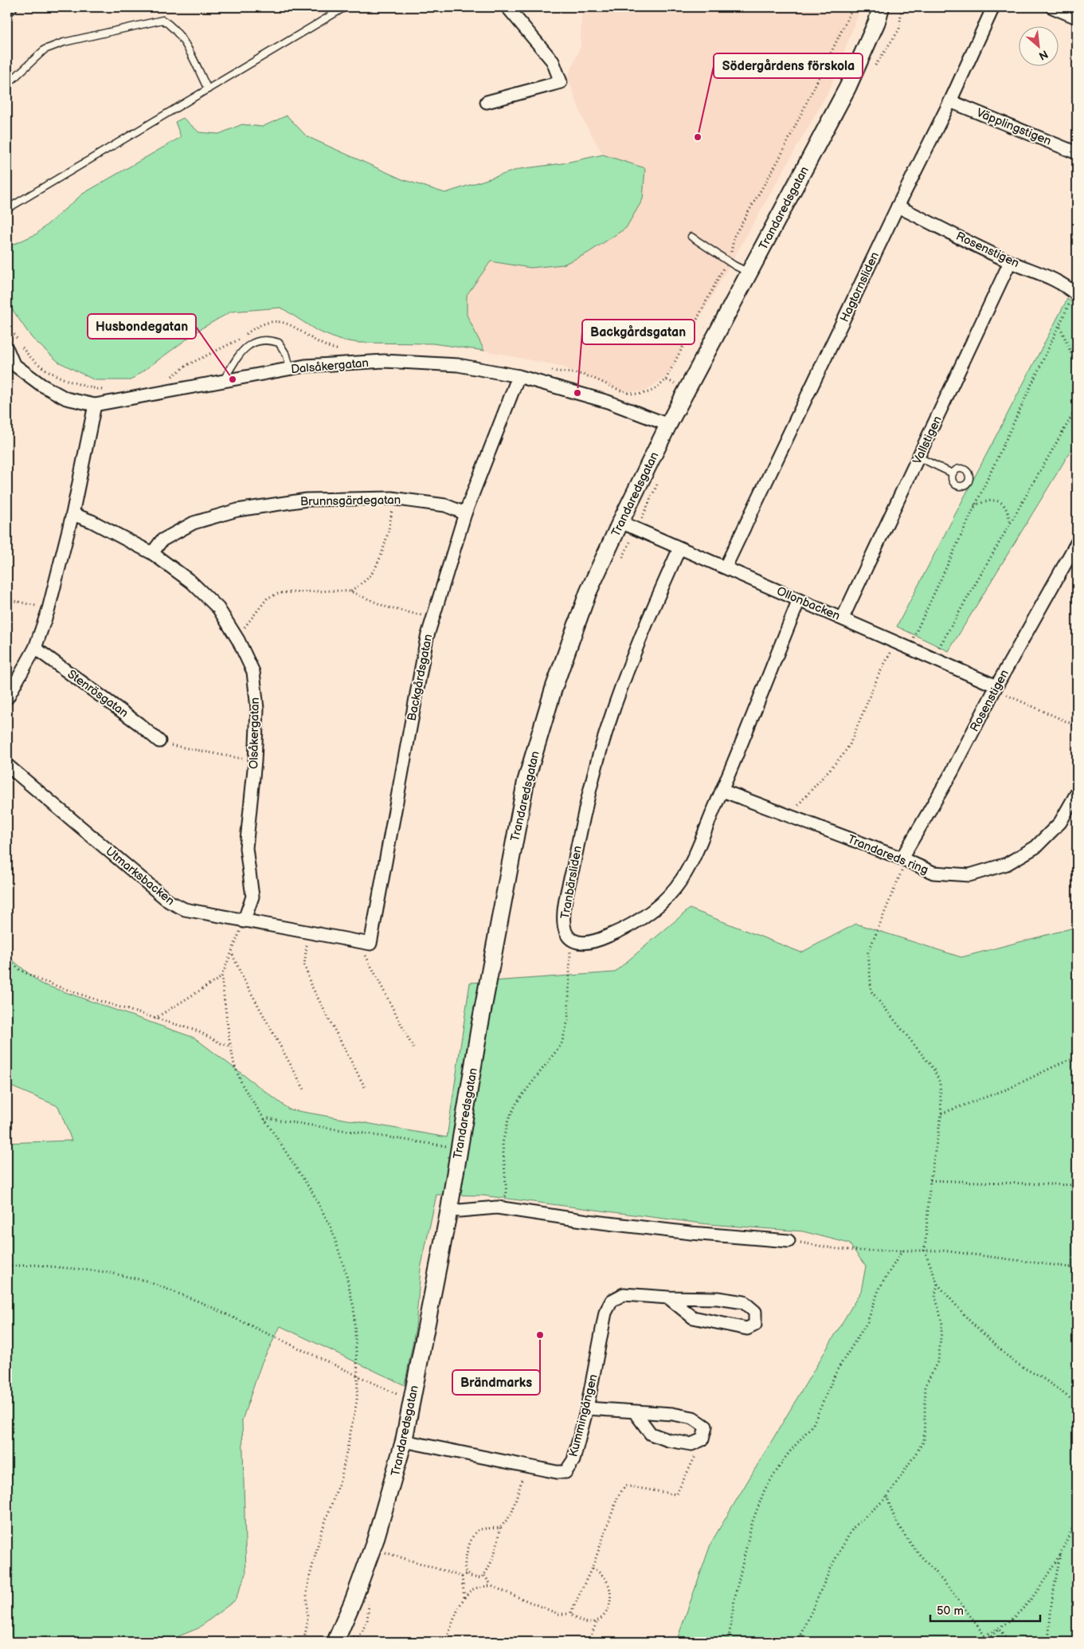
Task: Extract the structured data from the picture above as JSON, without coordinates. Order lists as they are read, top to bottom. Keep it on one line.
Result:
{"streets":{"street":["Väpplingstigen","Trandaredsgatan","Rosenstigen","Hagtornsliden","Dalsåkergatan","Vallstigen","Brunnsgärdegatan","Ollonbacken","Backgårdsgatan","Stenrösgatan","Olsåkergatan","Trandareds ring","Utmarksbacken","Tranbärsliden","Kummingången"]},"crossings":[["Väpplingstigen","Hagtornsliden"],["Trandaredsgatan","Dalsåkergatan"],["Trandaredsgatan","Ollonbacken"],["Trandaredsgatan","Kummingången"],["Rosenstigen","Hagtornsliden"],["Rosenstigen","Vallstigen"],["Rosenstigen","Ollonbacken"],["Rosenstigen","Trandareds ring"],["Hagtornsliden","Ollonbacken"],["Dalsåkergatan","Backgårdsgatan"],["Vallstigen","Ollonbacken"],["Brunnsgärdegatan","Backgårdsgatan"],["Brunnsgärdegatan","Olsåkergatan"],["Ollonbacken","Tranbärsliden"],["Backgårdsgatan","Utmarksbacken"],["Olsåkergatan","Utmarksbacken"]],"places":["Södergårdens förskola","Husbondegatan","Backgårdsgatan","Brändmarks"],"scale_bar":"50 m","north":"bottom right"}
